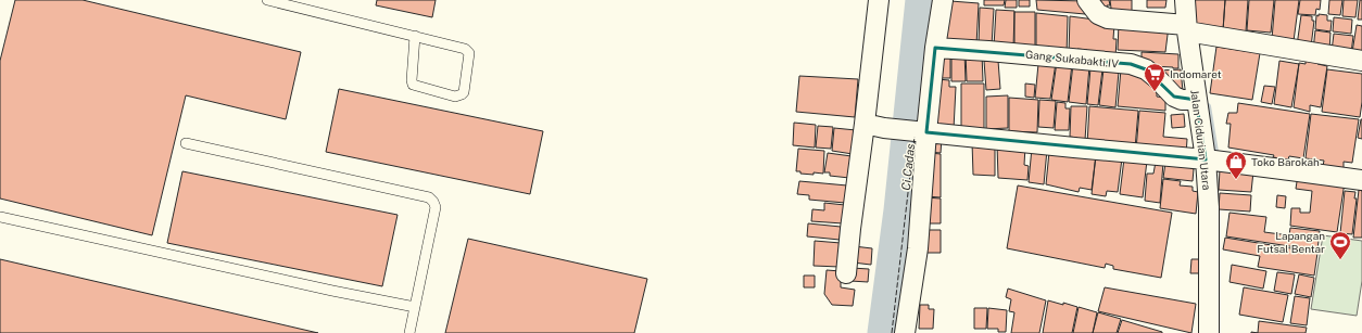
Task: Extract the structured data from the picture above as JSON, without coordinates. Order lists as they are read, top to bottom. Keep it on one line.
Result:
{"streets":{"street":["Gang Sukabakti.IV","Jalan Cidurian Utara"]},"crossings":[["Gang Sukabakti.IV","Jalan Cidurian Utara"]],"water":["Ci Cadas"],"places":{"supermarket":["Indomaret"],"shop":["Toko Barokah"],"sports":["Lapangan Futsal Bentar"]}}
